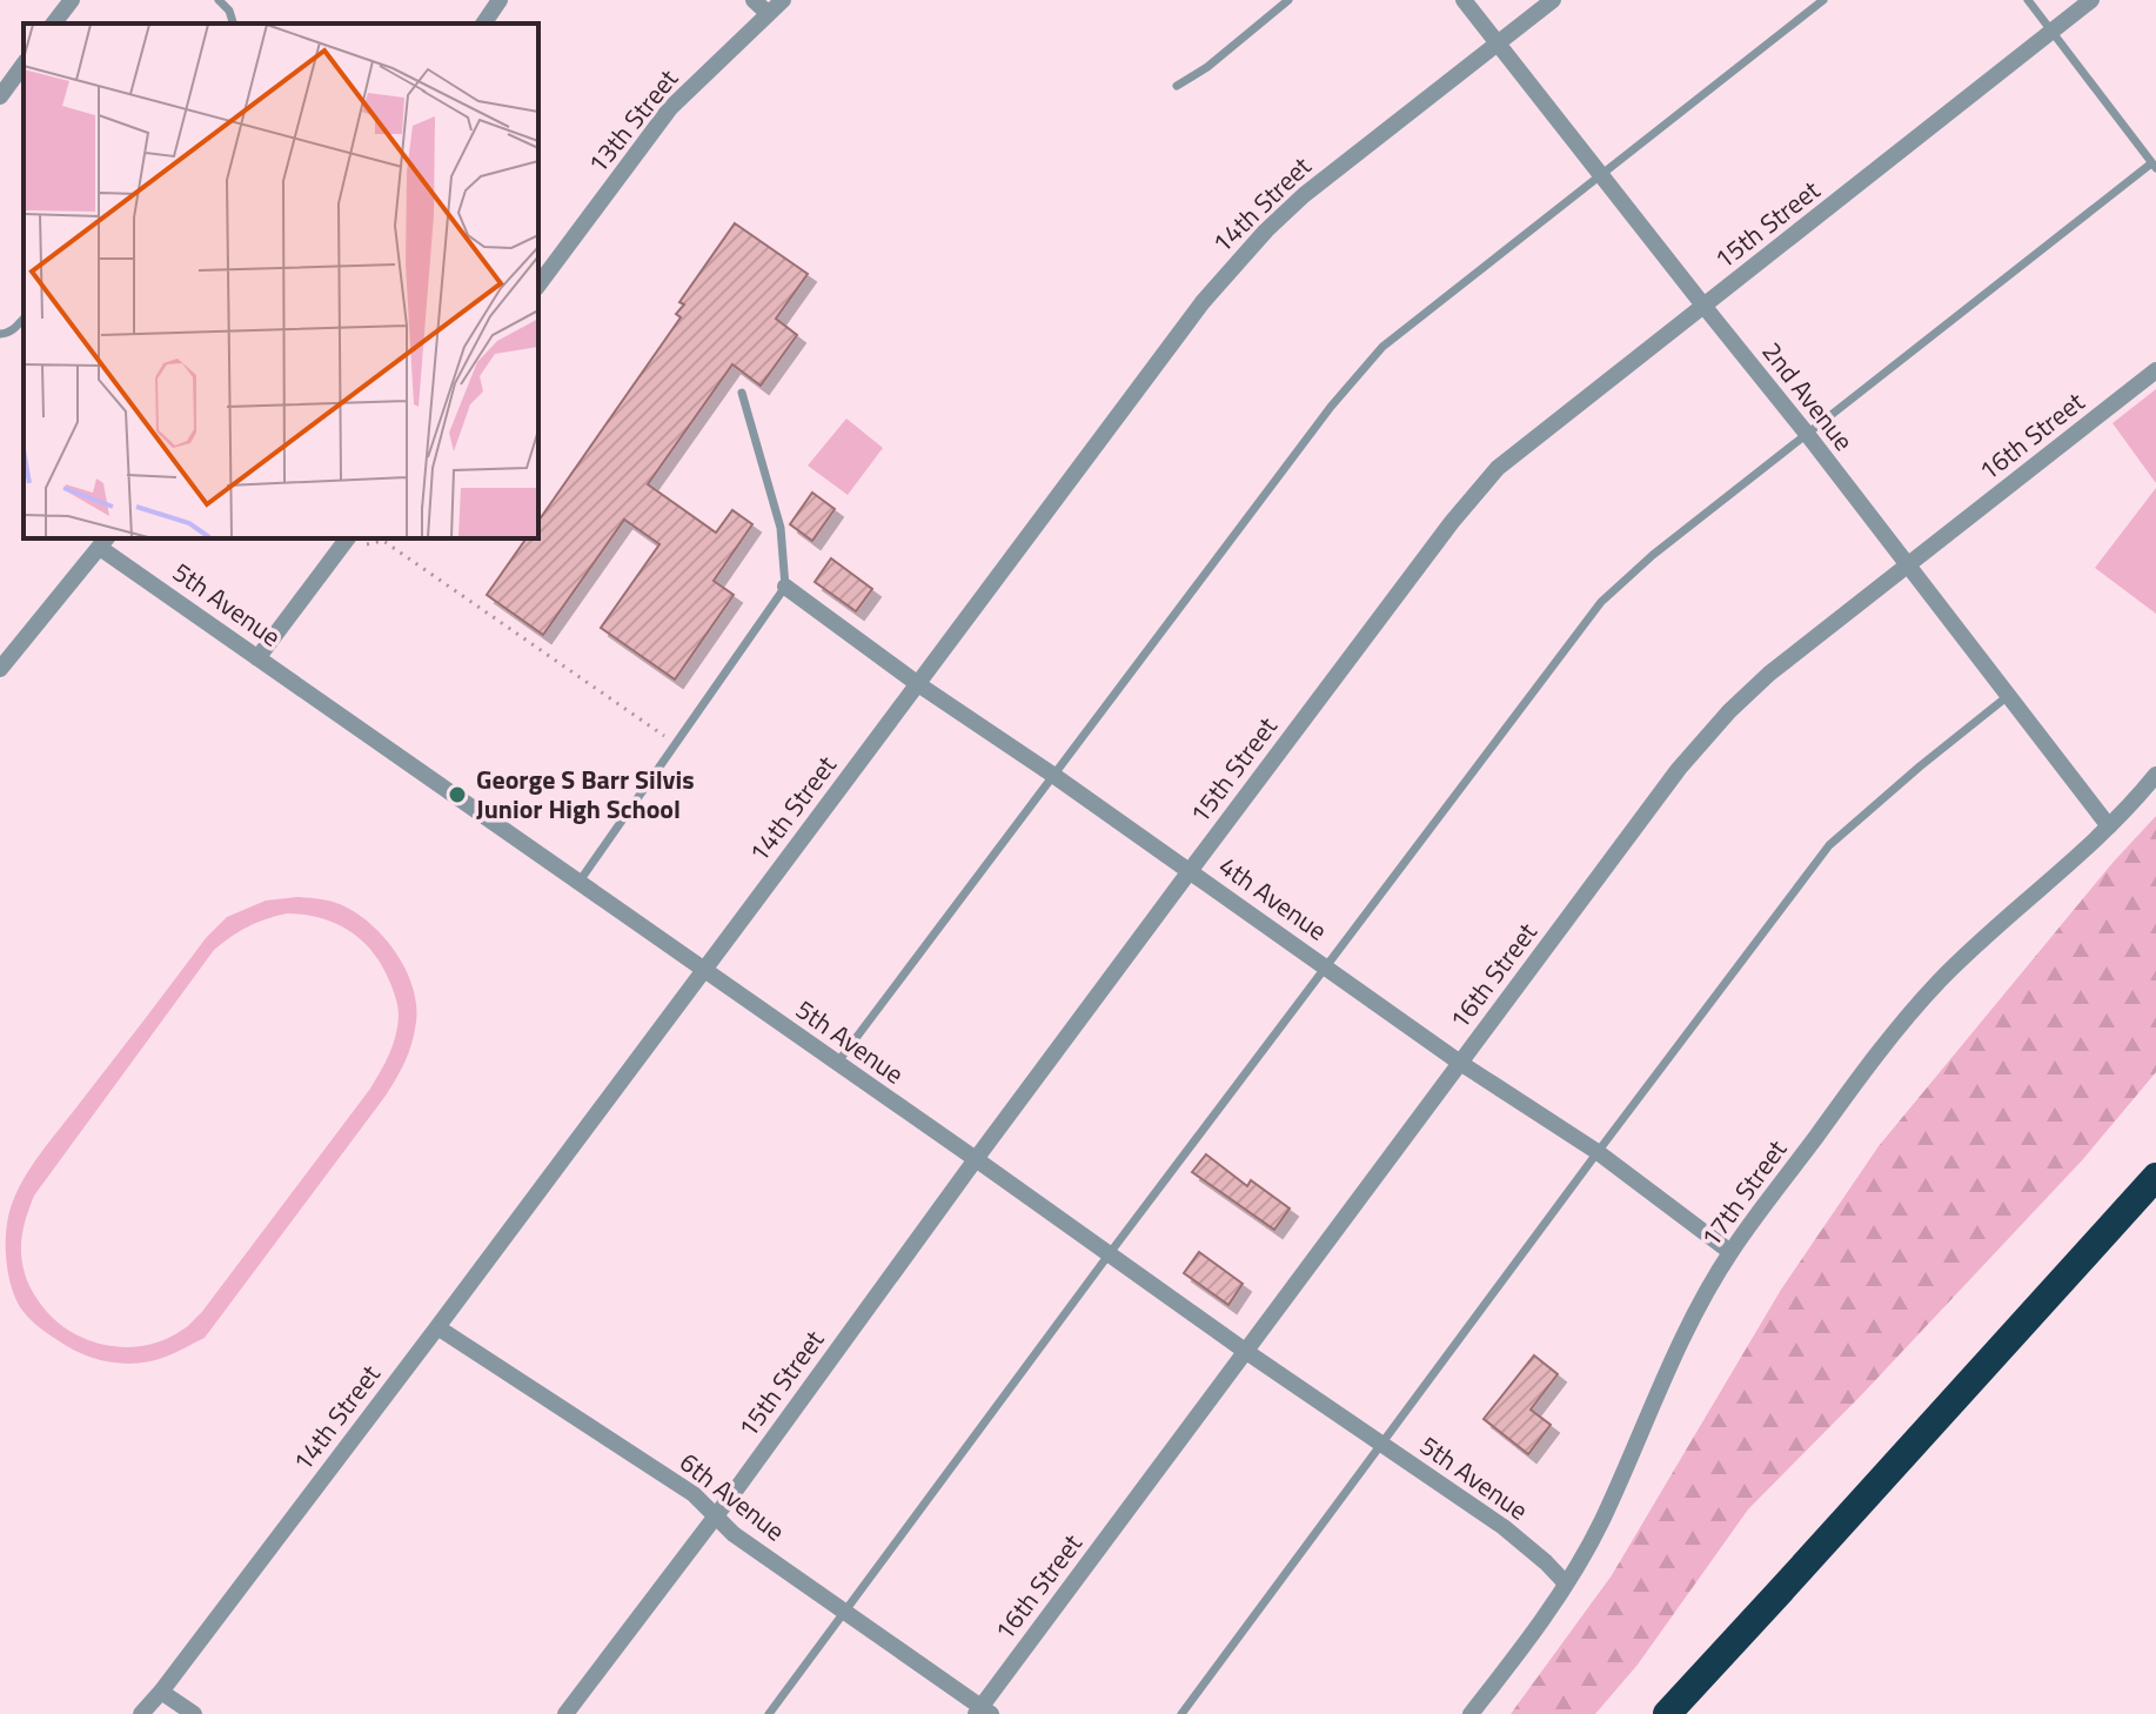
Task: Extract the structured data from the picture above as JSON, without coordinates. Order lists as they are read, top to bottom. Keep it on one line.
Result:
{"streets":{"street":["13th Street","14th Street","15th Street","2nd Avenue","16th Street","5th Avenue","4th Avenue","17th Street","6th Avenue"]},"crossings":[["14th Street","2nd Avenue"],["14th Street","5th Avenue"],["14th Street","4th Avenue"],["14th Street","6th Avenue"],["15th Street","2nd Avenue"],["15th Street","5th Avenue"],["15th Street","4th Avenue"],["15th Street","6th Avenue"],["2nd Avenue","16th Street"],["2nd Avenue","17th Street"],["16th Street","5th Avenue"],["16th Street","4th Avenue"],["16th Street","6th Avenue"],["5th Avenue","17th Street"],["4th Avenue","17th Street"]],"places":["George S Barr Silvis Junior High School"]}
